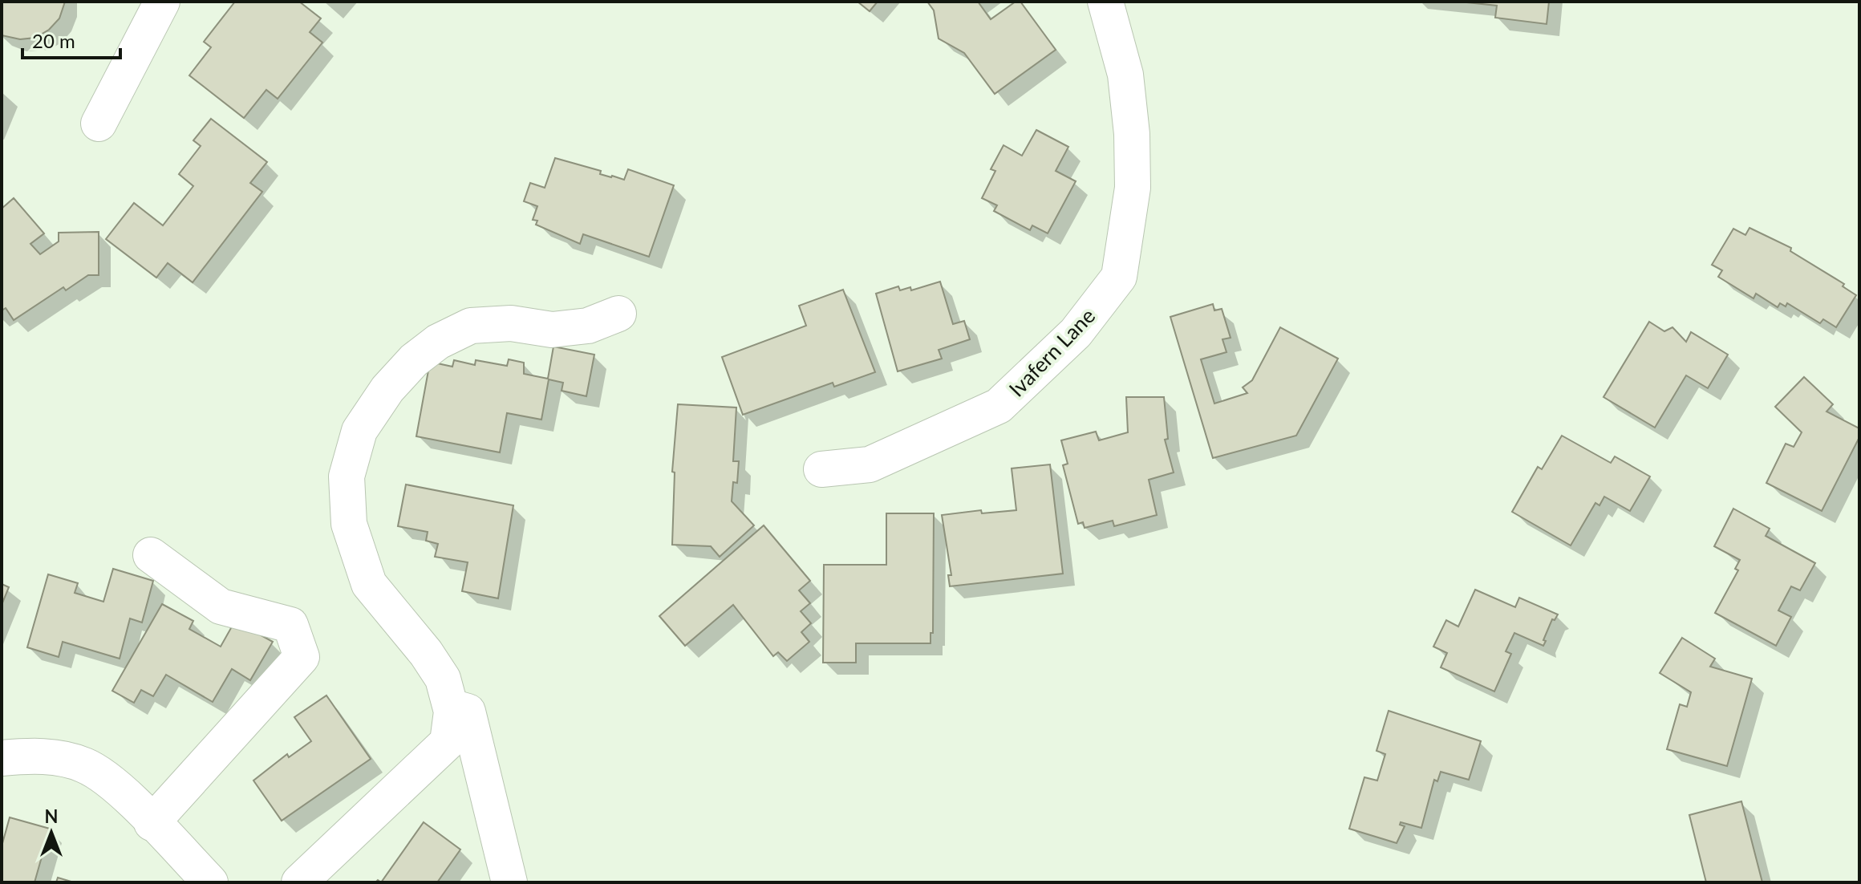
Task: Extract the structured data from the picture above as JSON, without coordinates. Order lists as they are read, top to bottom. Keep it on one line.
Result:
{"streets":{"street":["Ivafern Lane"]},"scale_bar":"20 m","north":"top"}
